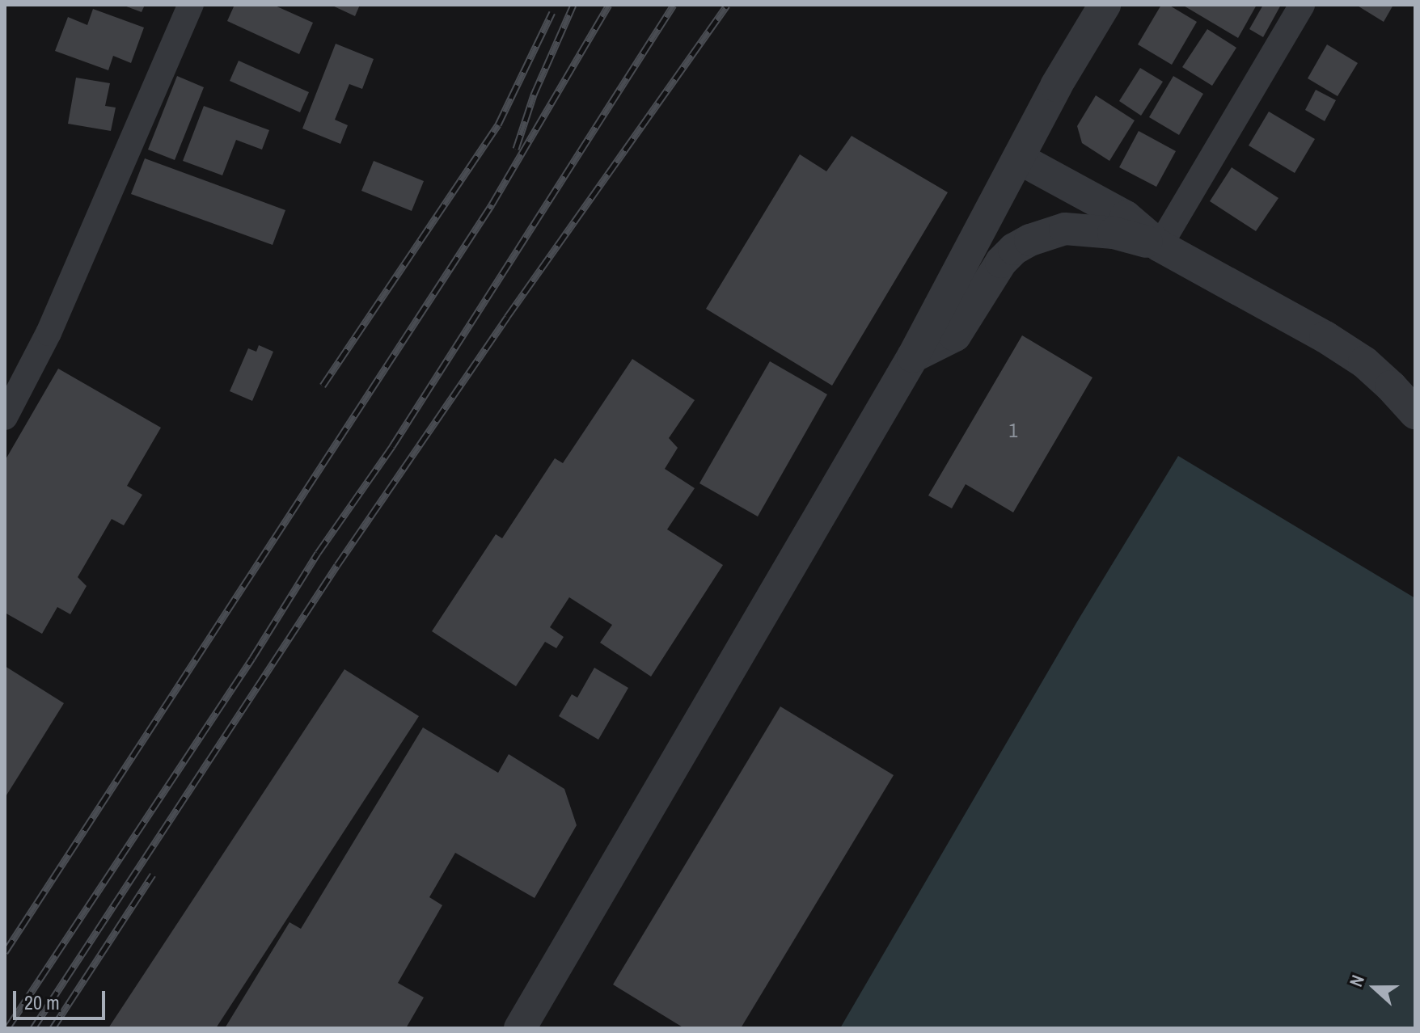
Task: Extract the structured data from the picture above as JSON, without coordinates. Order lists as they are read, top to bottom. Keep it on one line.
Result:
{"house_numbers":["1"],"scale_bar":"20 m","north":"left"}
